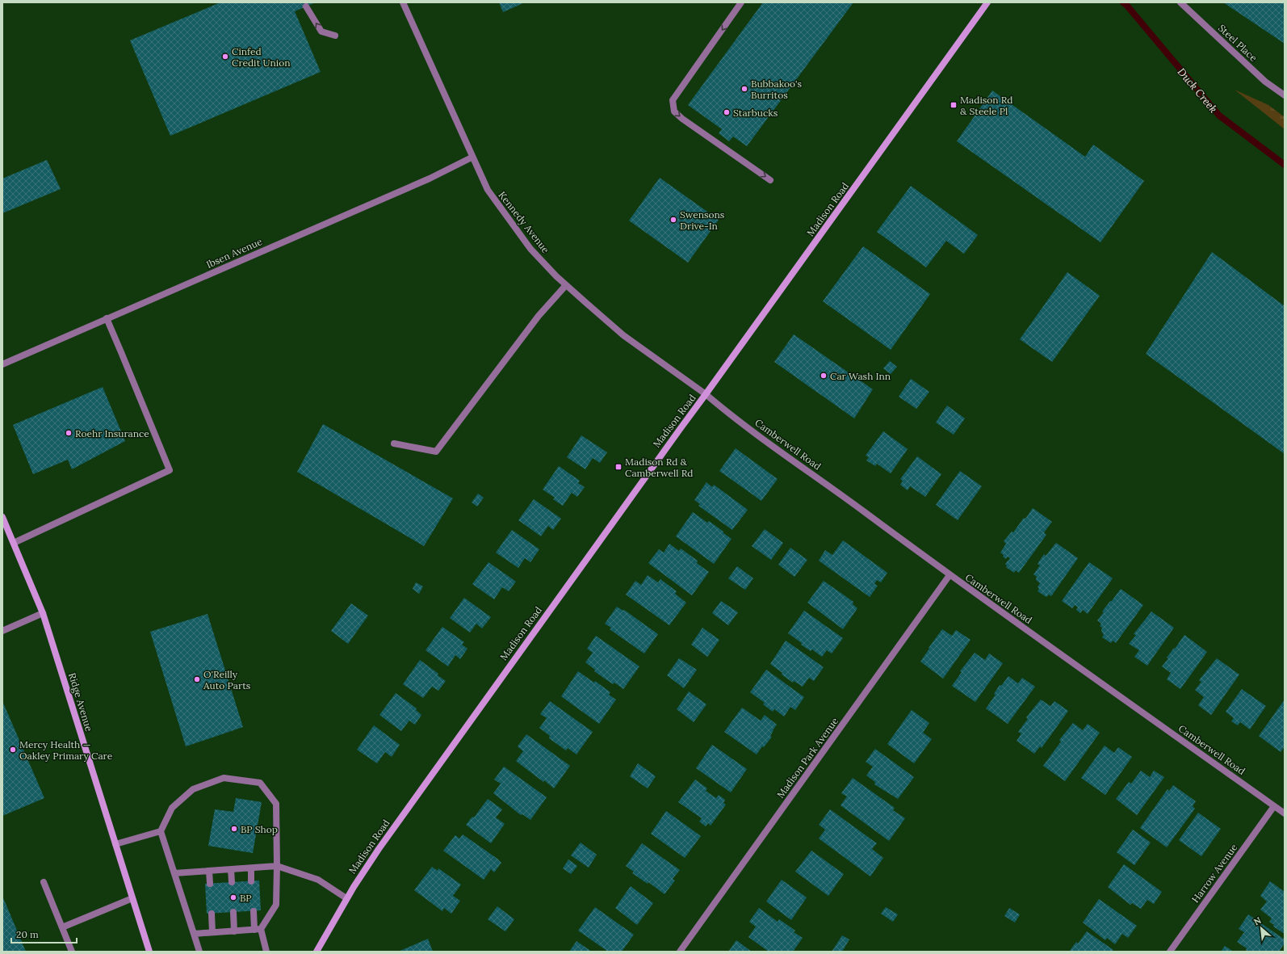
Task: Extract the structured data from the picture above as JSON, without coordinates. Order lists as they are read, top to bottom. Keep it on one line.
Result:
{"streets":{"main road":["Madison Road","Ridge Avenue"],"street":["Steel Place","Kennedy Avenue","Ibsen Avenue","Camberwell Road","Madison Park Avenue","Harrow Avenue"]},"crossings":[["Madison Road","Kennedy Avenue"],["Madison Road","Camberwell Road"],["Kennedy Avenue","Ibsen Avenue"],["Kennedy Avenue","Camberwell Road"],["Camberwell Road","Madison Park Avenue"],["Camberwell Road","Harrow Avenue"]],"water":["Duck Creek"],"places":{"other":["Cinfed Credit Union","Bubbakoo's Burritos","Starbucks","Swensons Drive-In","Car Wash Inn","Roehr Insurance","O'Reilly Auto Parts","Mercy Health — Oakley Primary Care","BP Shop","BP"],"transit":["Madison Rd & Steele Pl","Madison Rd & Camberwell Rd"]},"scale_bar":"20 m","north":"top left"}
